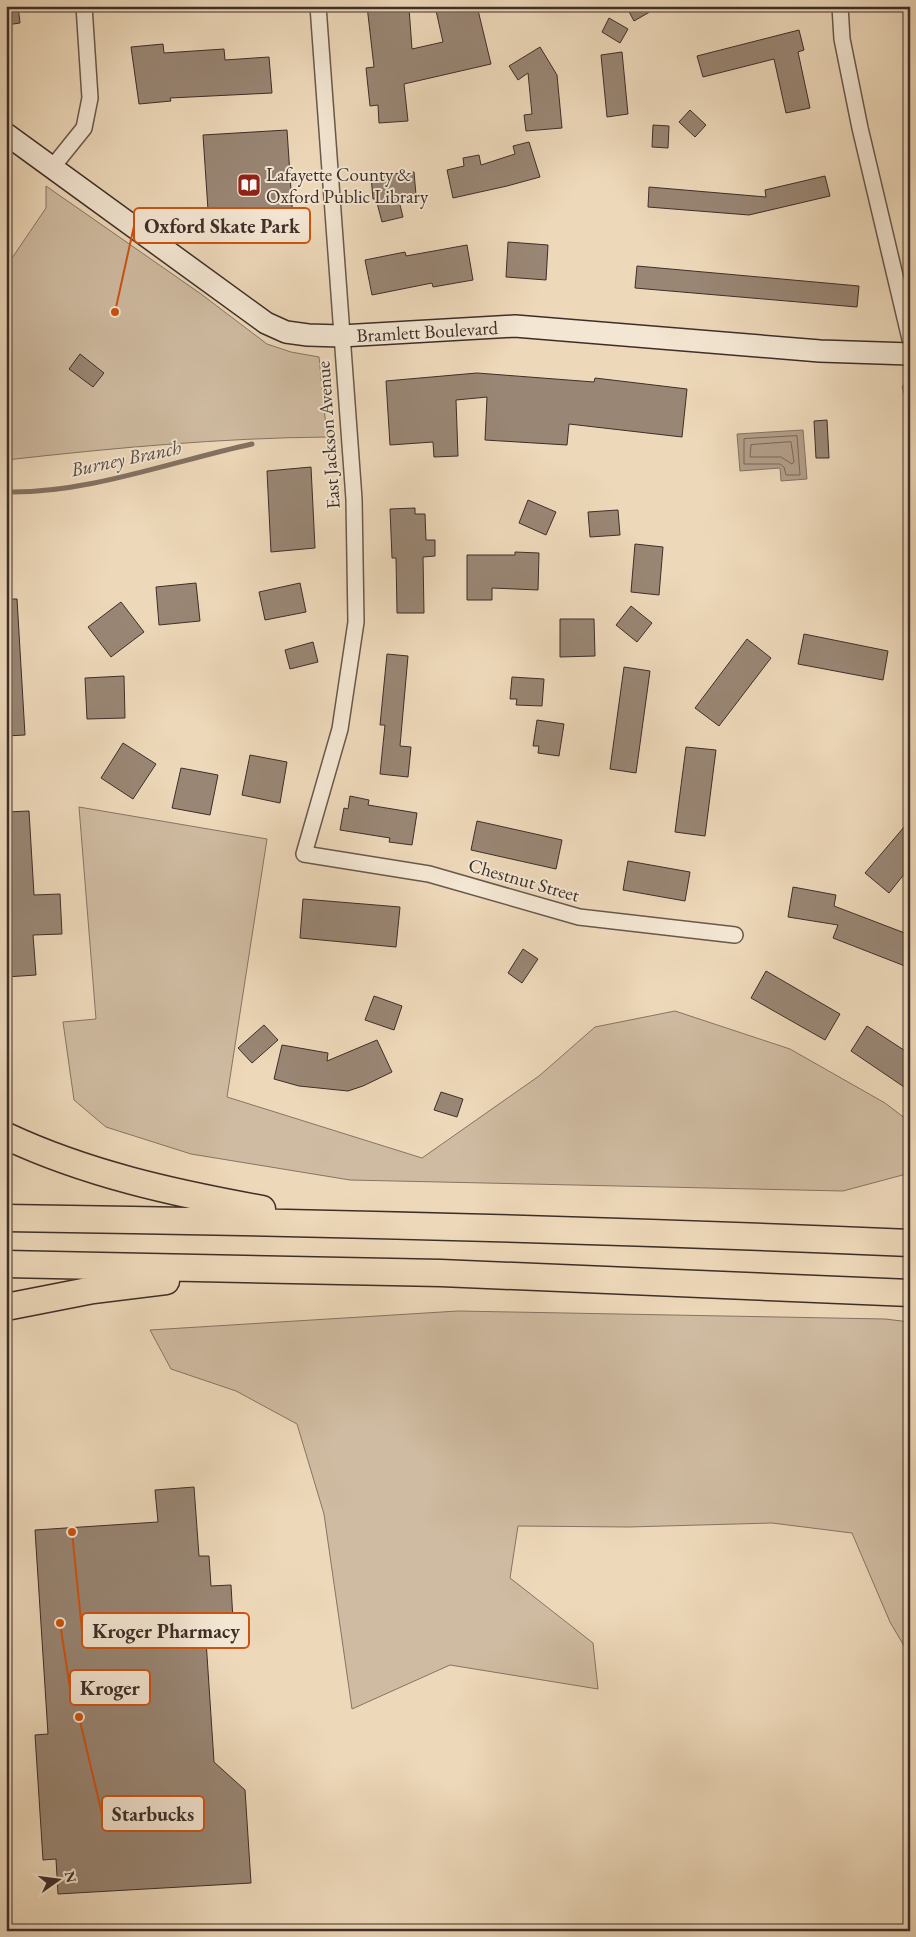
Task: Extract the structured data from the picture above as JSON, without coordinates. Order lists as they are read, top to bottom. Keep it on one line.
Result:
{"streets":{"street":["Bramlett Boulevard","East Jackson Avenue","Chestnut Street"]},"crossings":[["Bramlett Boulevard","East Jackson Avenue"],["East Jackson Avenue","Chestnut Street"]],"water":["Burney Branch"],"places":{"library":["Lafayette County & Oxford Public Library"],"other":["Oxford Skate Park","Kroger Pharmacy","Kroger","Starbucks"]},"north":"right"}
